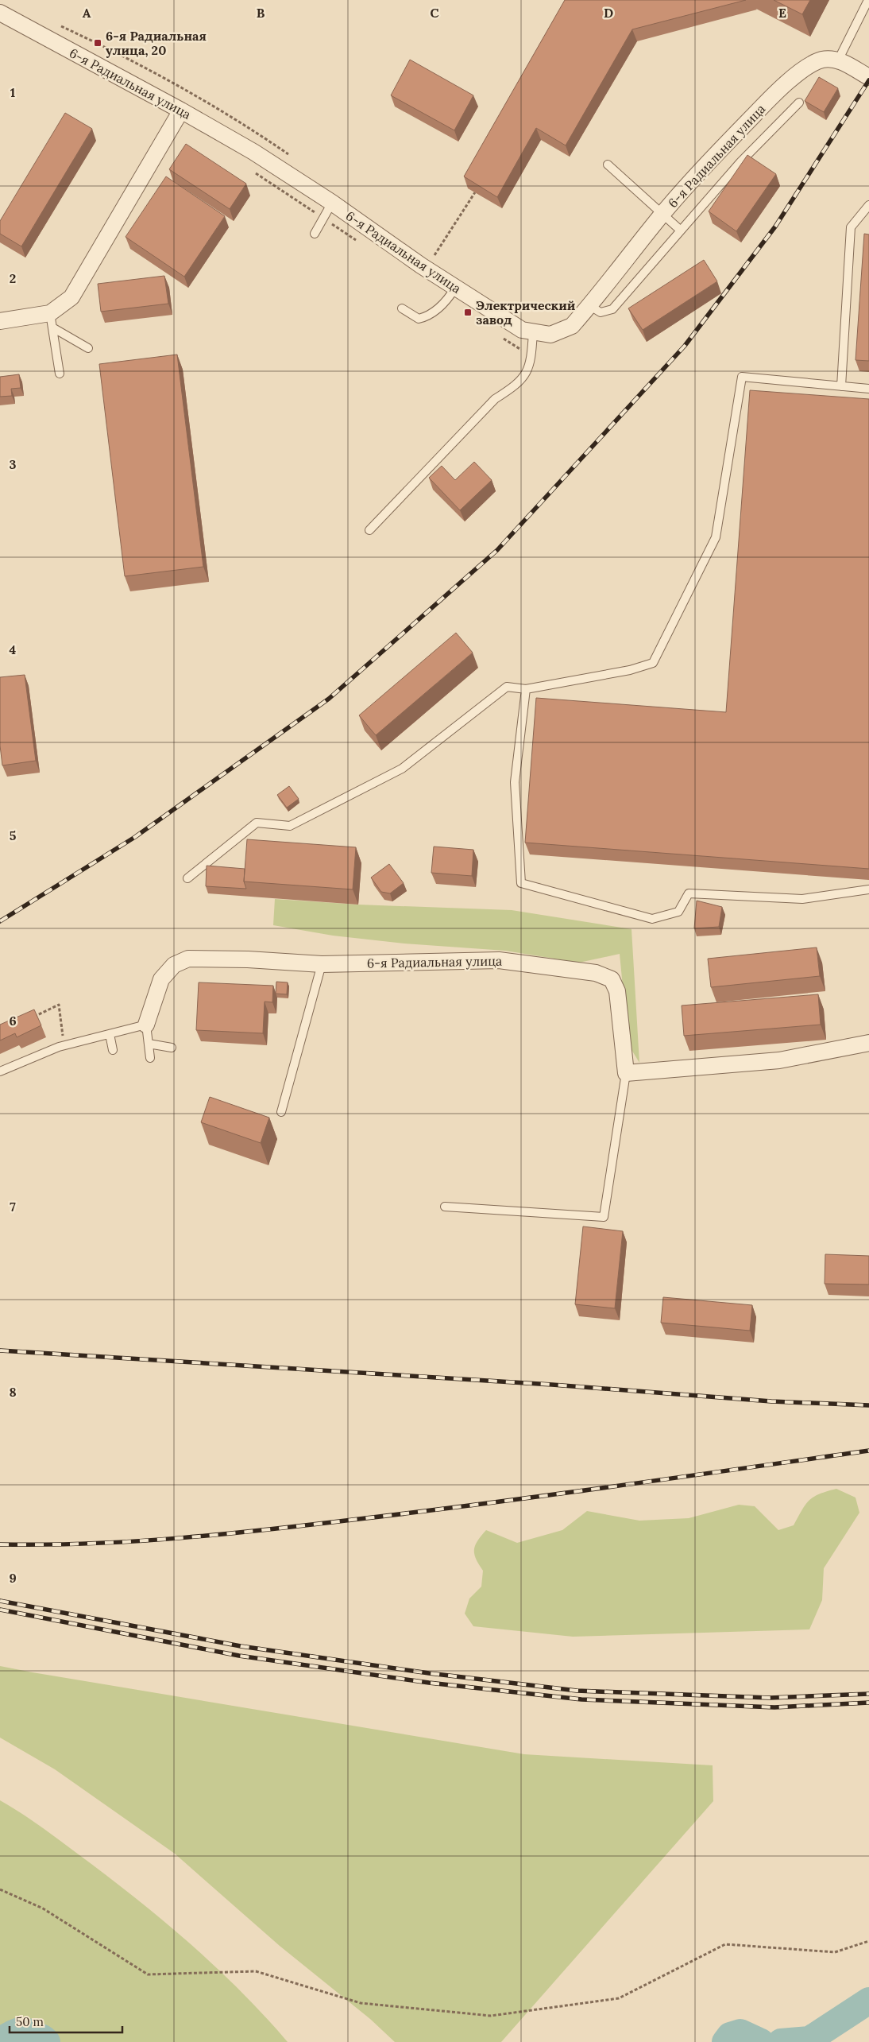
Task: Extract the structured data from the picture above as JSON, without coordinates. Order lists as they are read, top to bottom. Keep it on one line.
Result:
{"streets":{"street":["6-я Радиальная улица"]},"places":{"transit":["6-я Радиальная улица, 20","Электрический завод"]},"scale_bar":"50 m","grid":{"columns":["A","B","C","D","E"],"rows":["1","2","3","4","5","6","7","8","9"]}}
